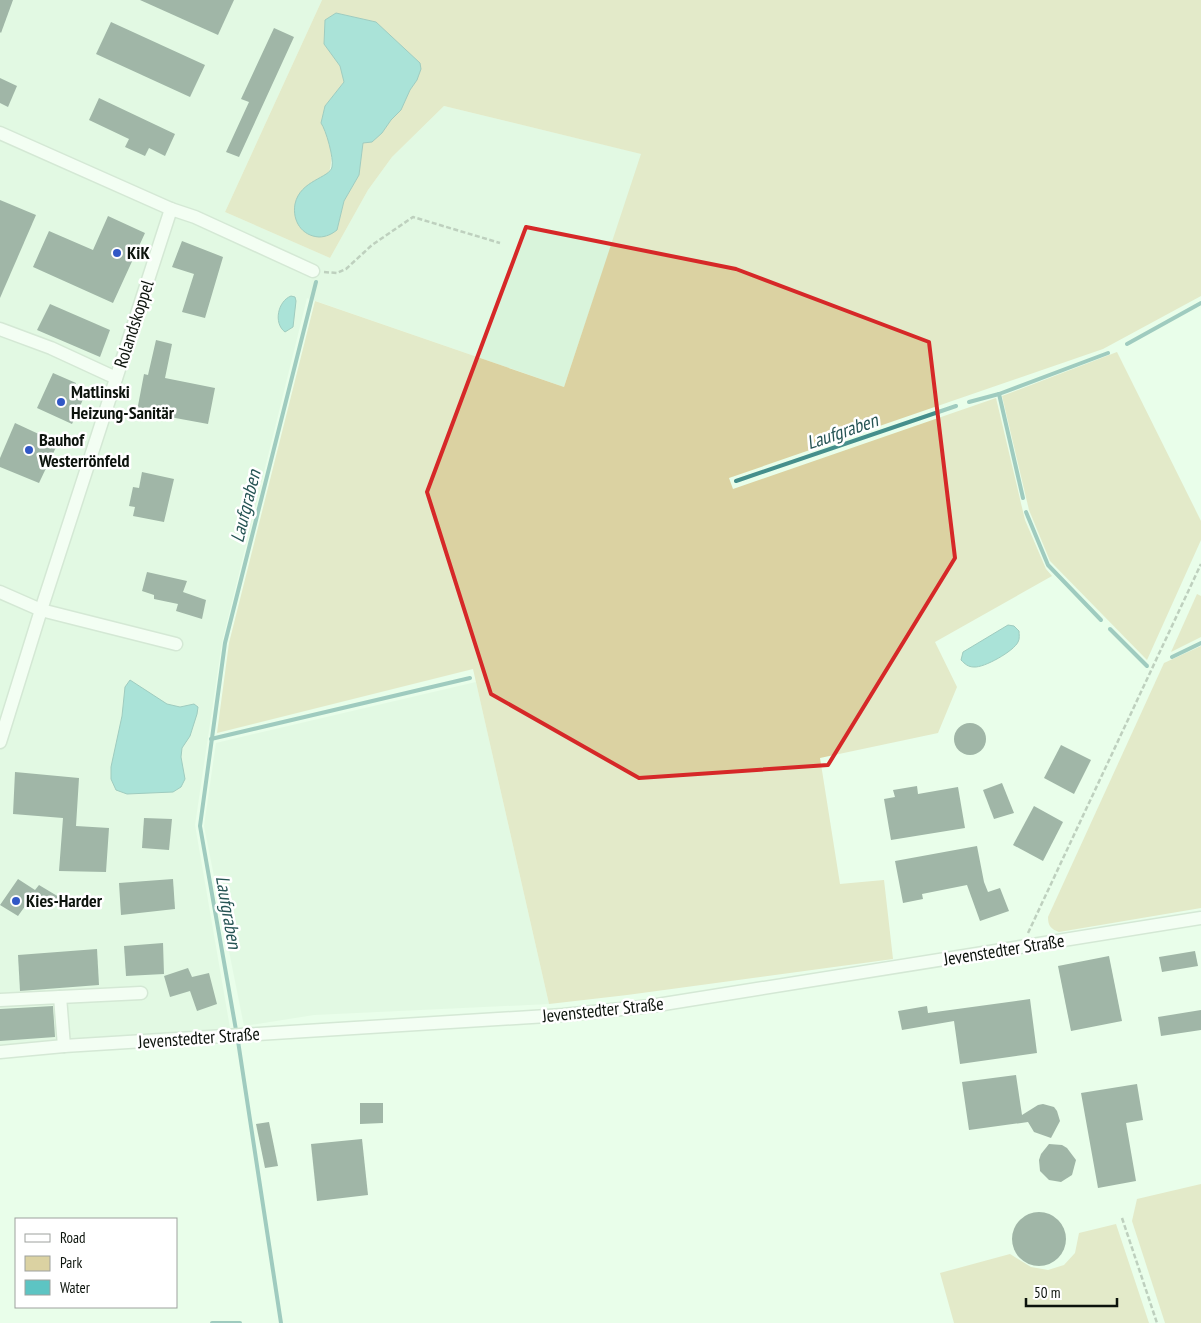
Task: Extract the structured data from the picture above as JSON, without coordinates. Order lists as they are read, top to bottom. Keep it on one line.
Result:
{"streets":{"street":["Rolandskoppel","Jevenstedter Straße"]},"water":["Laufgraben"],"places":["KiK","Matlinski Heizung-Sanitär","Bauhof Westerrönfeld","Kies-Harder"],"legend":["Road","Park","Water"],"scale_bar":"50 m"}
